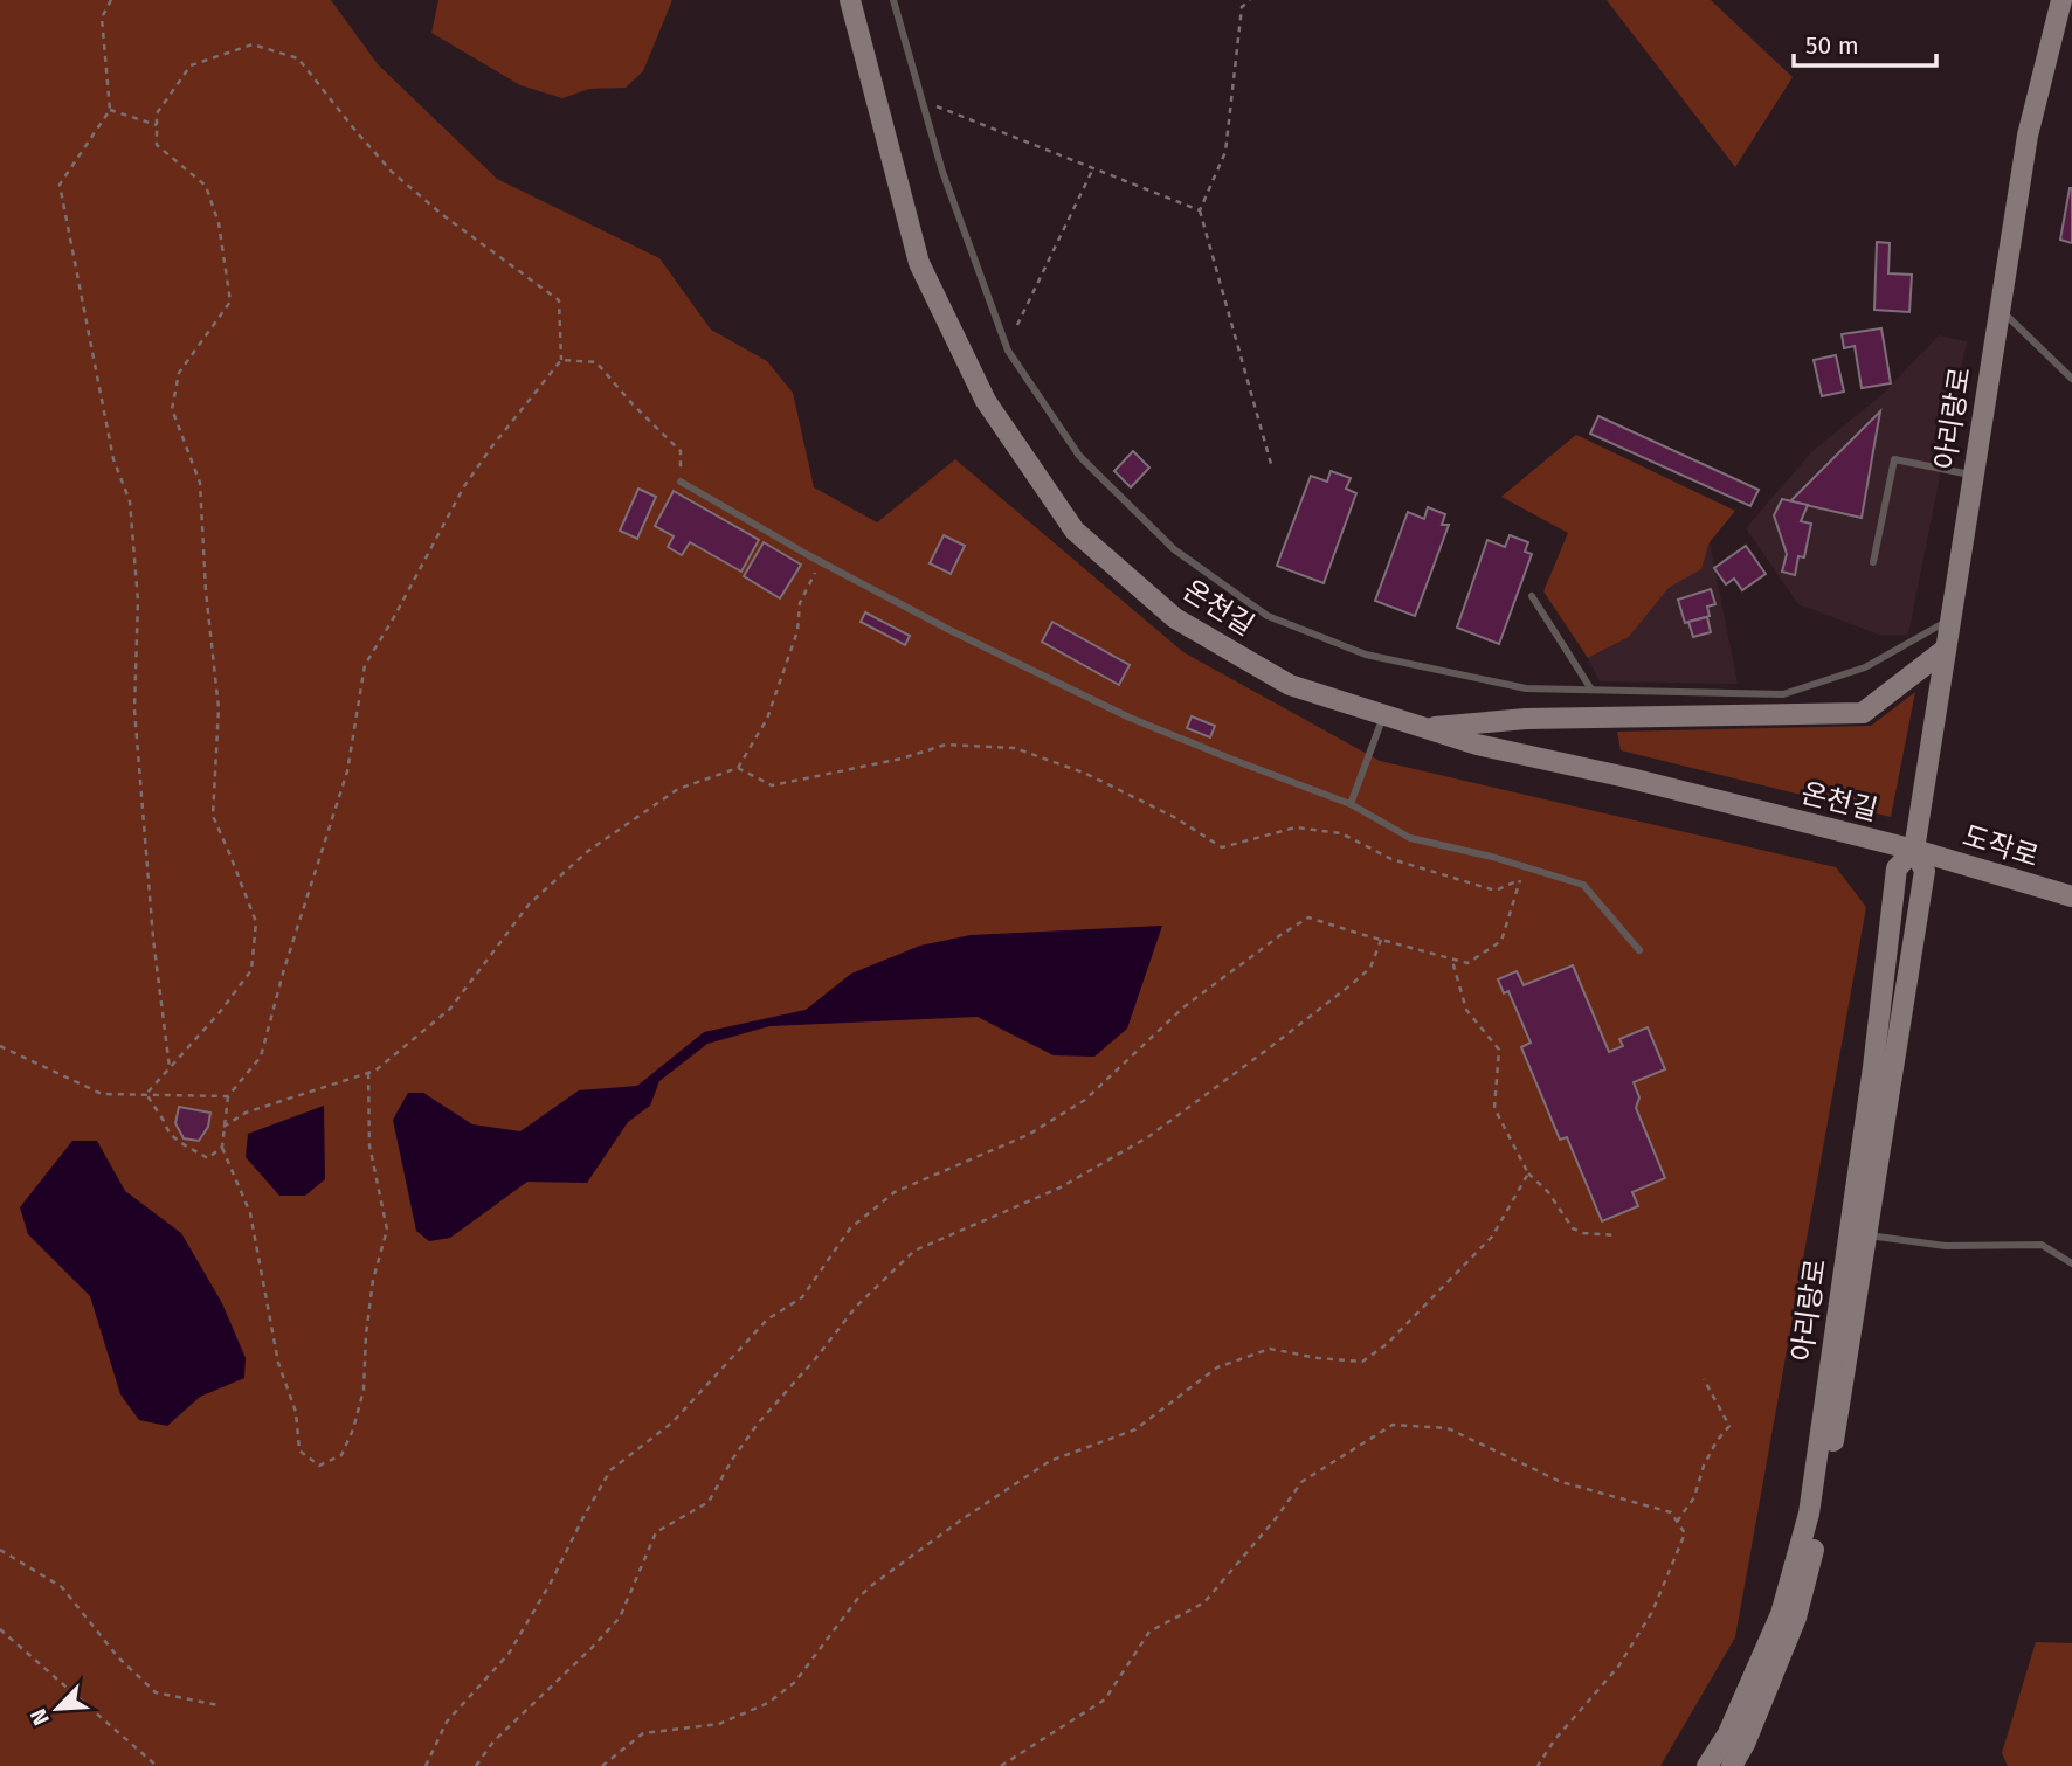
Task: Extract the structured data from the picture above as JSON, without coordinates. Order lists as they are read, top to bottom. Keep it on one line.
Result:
{"streets":{"main road":["아리랑로","온천길","도작로"]},"crossings":[["아리랑로","온천길"],["아리랑로","도작로"],["온천길","도작로"]],"scale_bar":"50 m","north":"bottom left"}
